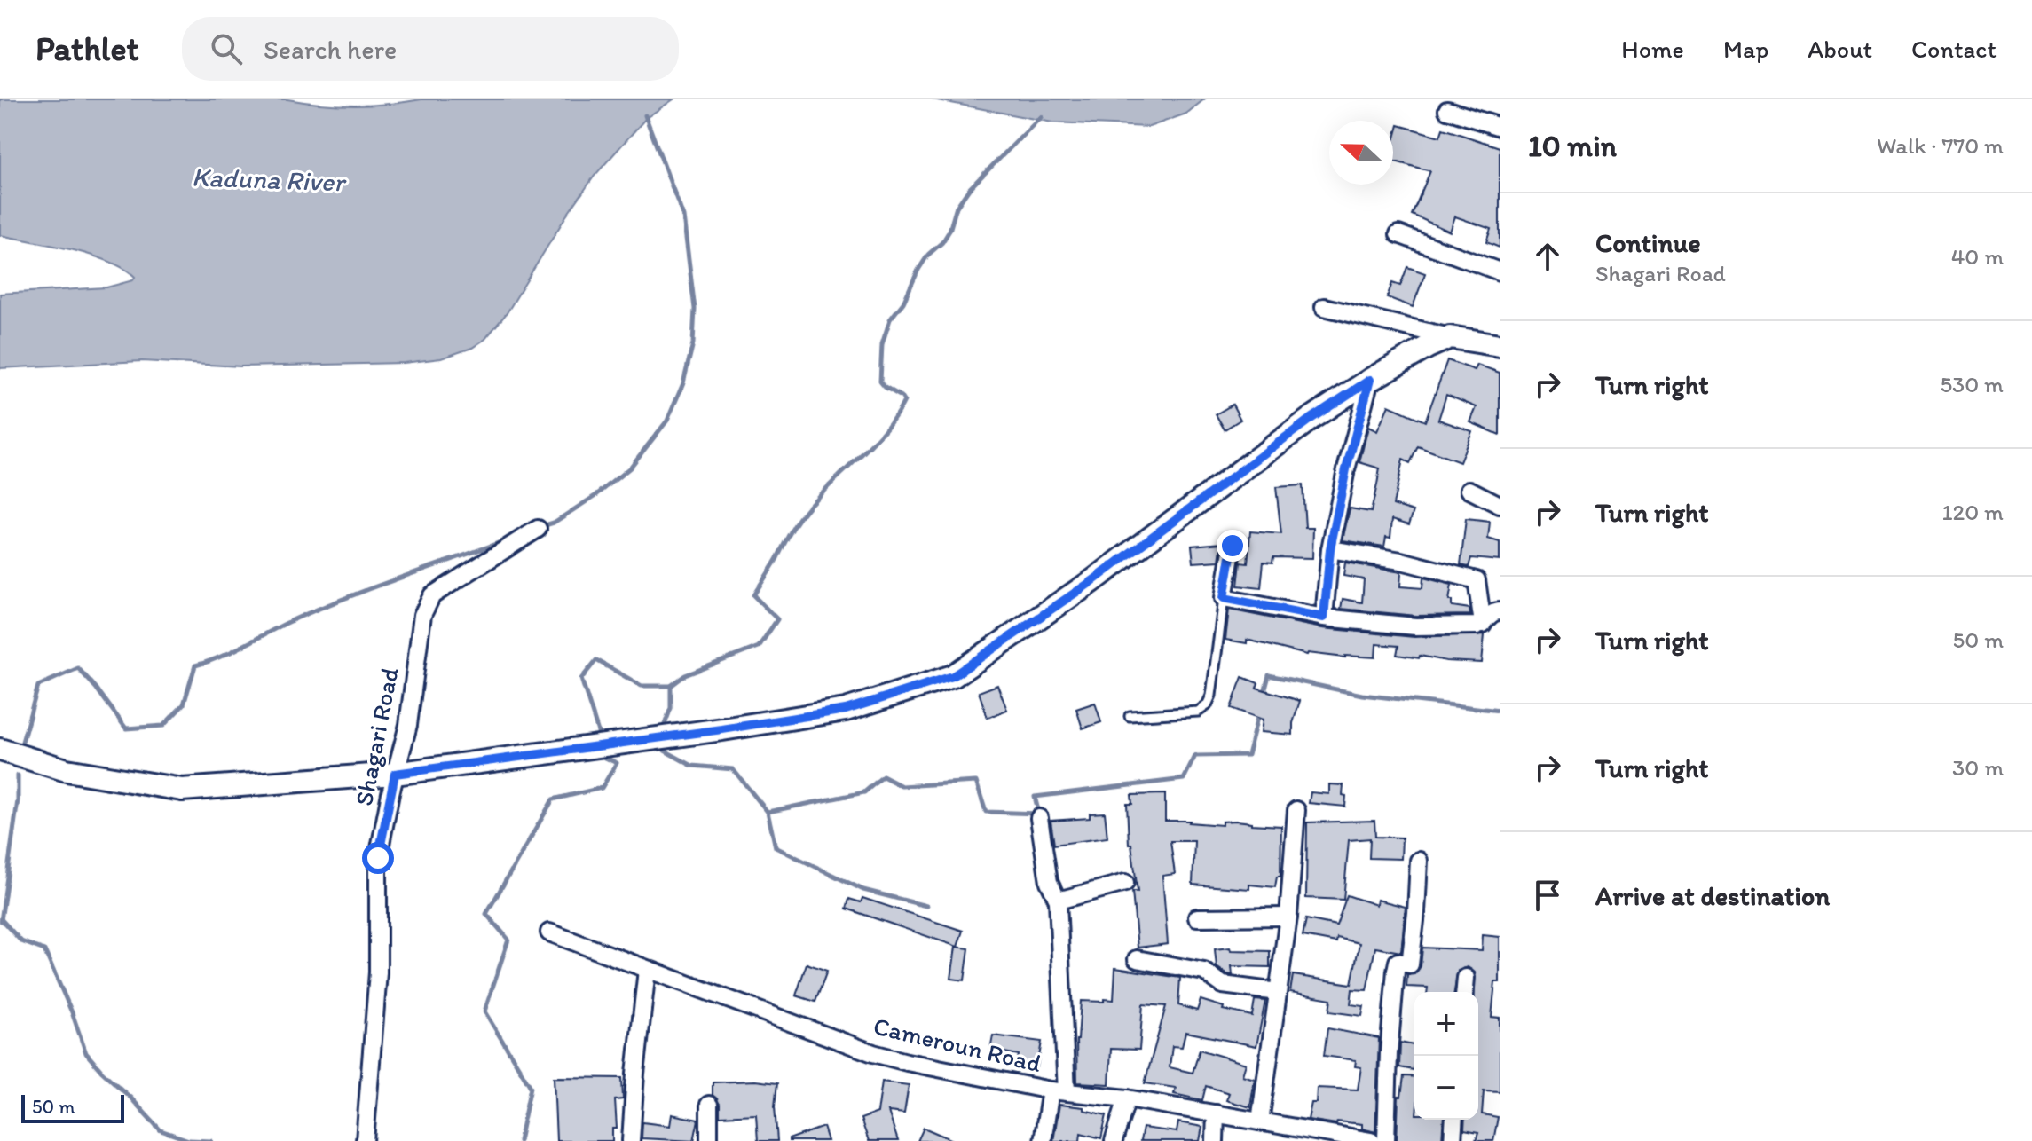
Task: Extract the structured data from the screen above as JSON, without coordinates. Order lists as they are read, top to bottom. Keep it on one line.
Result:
{"streets":{"street":["Shagari Road","Cameroun Road"]},"water":["Kaduna River"],"scale_bar":"50 m","north":"left","page":{"header":"Pathlet","search":"Search here","nav":["Home","Map","About","Contact"],"heading":["10 min","Walk · 770 m"],"list":[["Continue","Shagari Road","40 m"],["Turn right","530 m"],["Turn right","120 m"],["Turn right","50 m"],["Turn right","30 m"],"Arrive at destination"],"map_buttons":["+","−"],"scale":"50 m"}}
